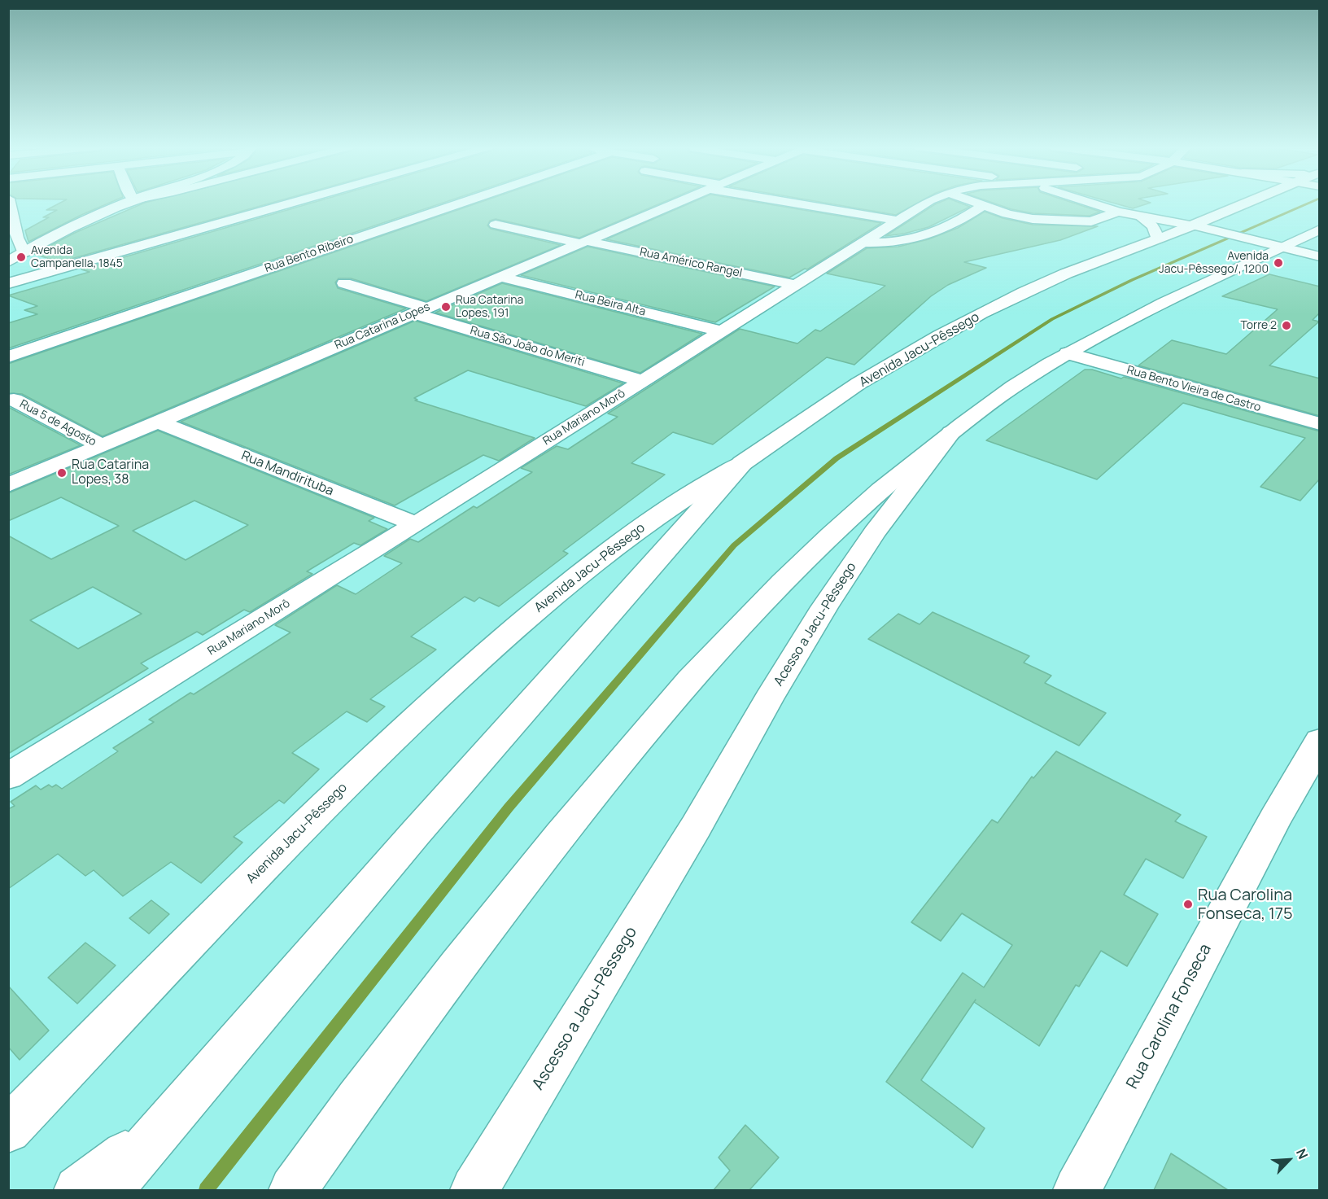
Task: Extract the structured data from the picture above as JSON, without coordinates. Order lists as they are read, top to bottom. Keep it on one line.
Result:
{"streets":{"main road":["Rua Bento Ribeiro","Rua Américo Rangel","Rua Beira Alta","Rua Catarina Lopes","Rua São João do Meriti","Avenida Jacu-Pêssego","Rua Bento Vieira de Castro","Rua Mariano Morô","Rua 5 de Agosto","Rua Mandirituba","Acesso a Jacu-Pêssego","Ascesso a Jacu-Pêssego","Rua Carolina Fonseca"]},"crossings":[["Rua Américo Rangel","Rua Catarina Lopes"],["Rua Américo Rangel","Rua Mariano Morô"],["Rua Beira Alta","Rua Catarina Lopes"],["Rua Beira Alta","Rua Mariano Morô"],["Rua Catarina Lopes","Rua São João do Meriti"],["Rua Catarina Lopes","Rua 5 de Agosto"],["Rua Catarina Lopes","Rua Mandirituba"],["Rua São João do Meriti","Rua Mariano Morô"],["Rua Mariano Morô","Rua Mandirituba"],["Acesso a Jacu-Pêssego","Ascesso a Jacu-Pêssego"]],"places":["Avenida Campanella, 1845","Avenida Jacu-Pêssego/, 1200","Rua Catarina Lopes, 191","Torre 2","Rua Catarina Lopes, 38","Rua Carolina Fonseca, 175"],"north":"top right"}
